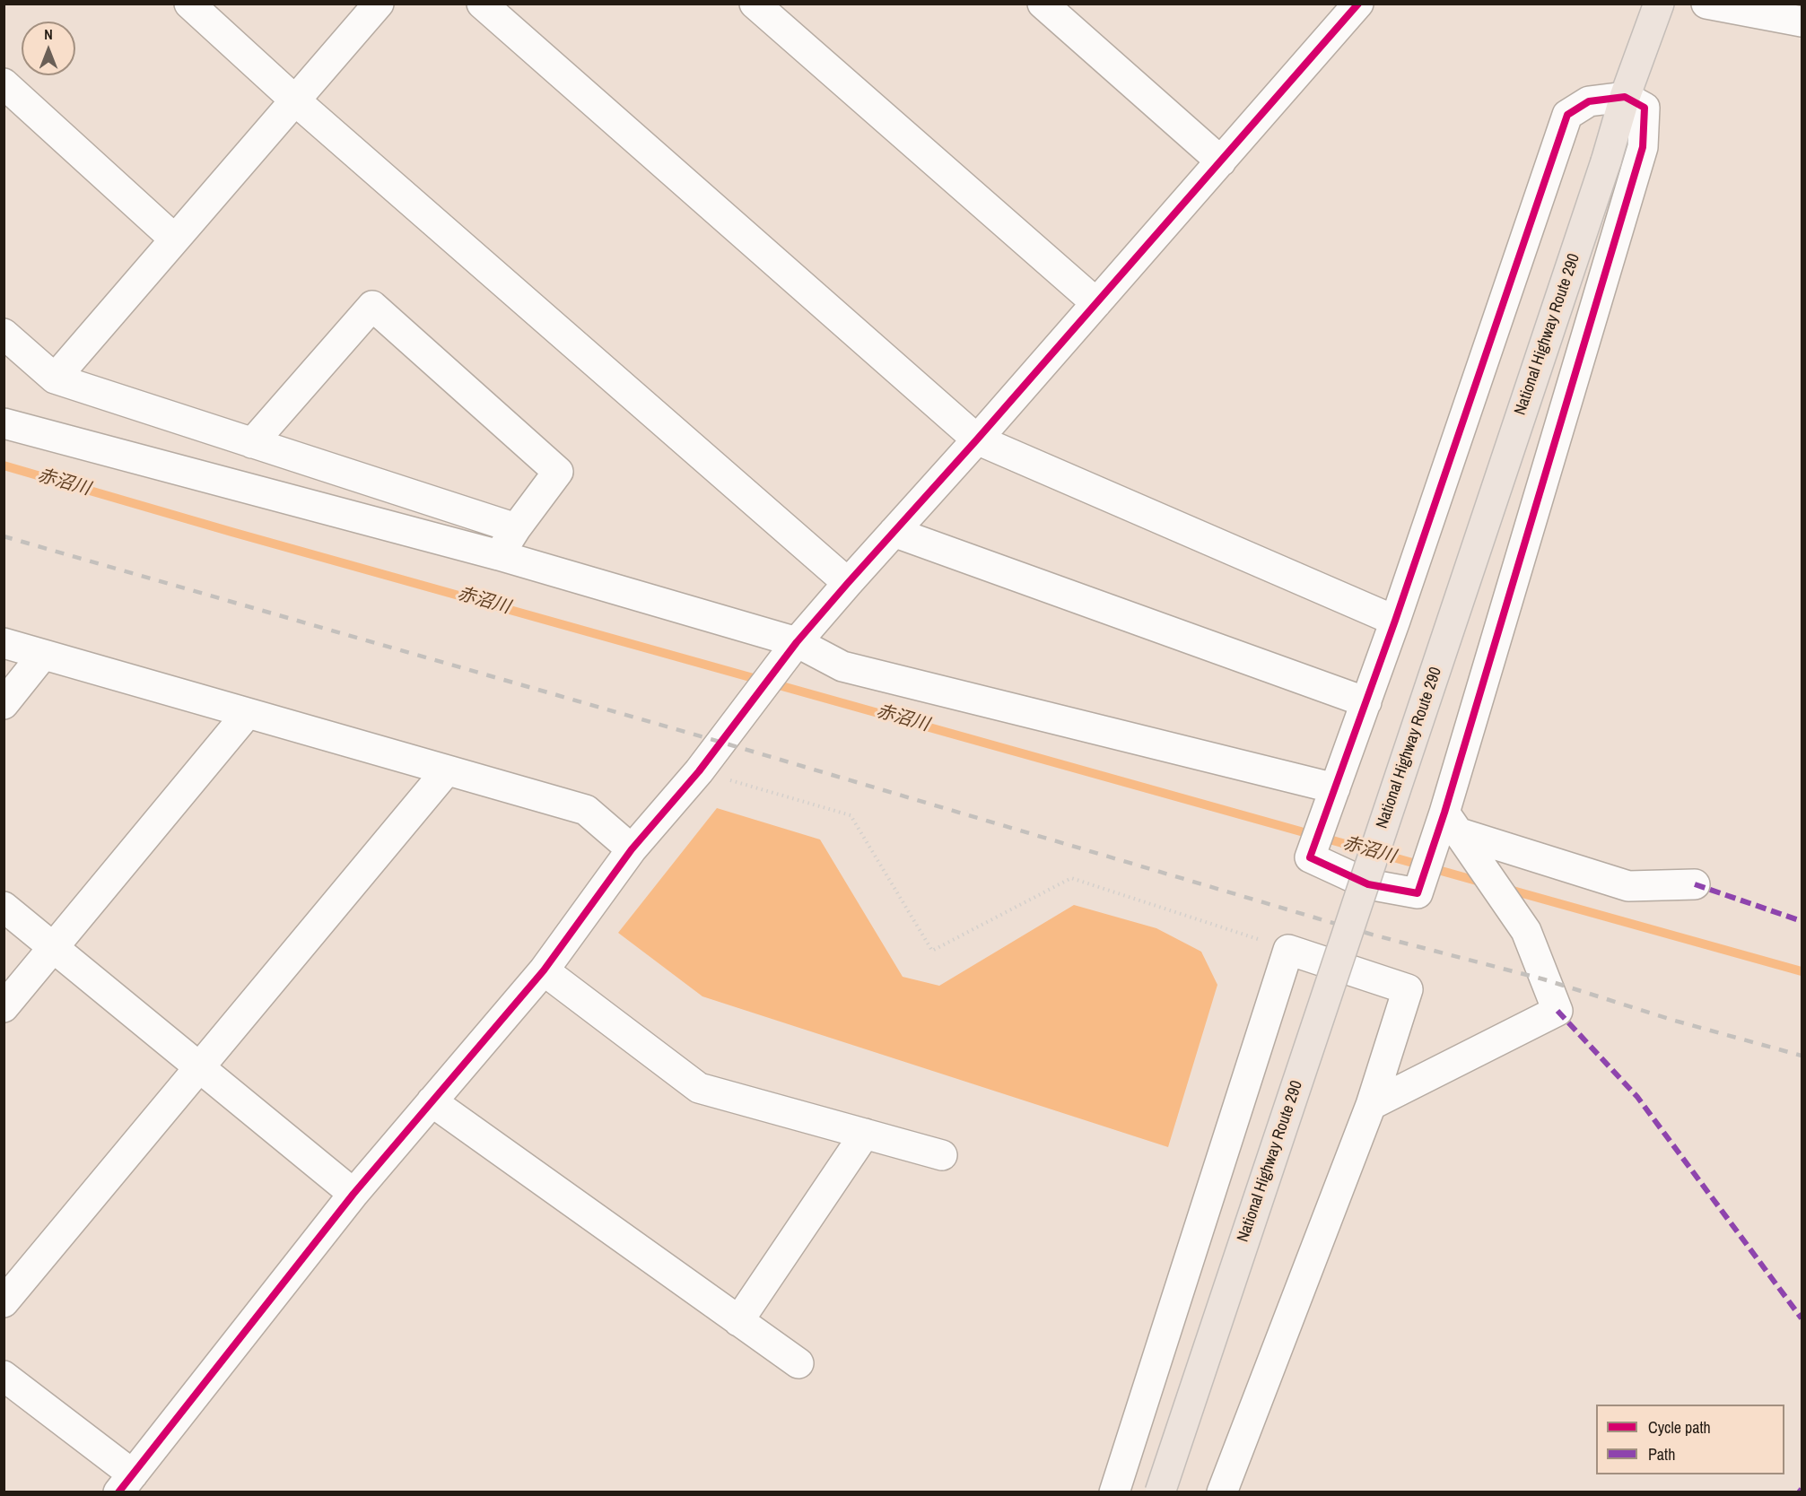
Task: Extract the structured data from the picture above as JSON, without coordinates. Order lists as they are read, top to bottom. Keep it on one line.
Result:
{"streets":{"highway":["National Highway Route 290"]},"water":["赤沼川"],"legend":["Cycle path","Path"],"north":"top"}
